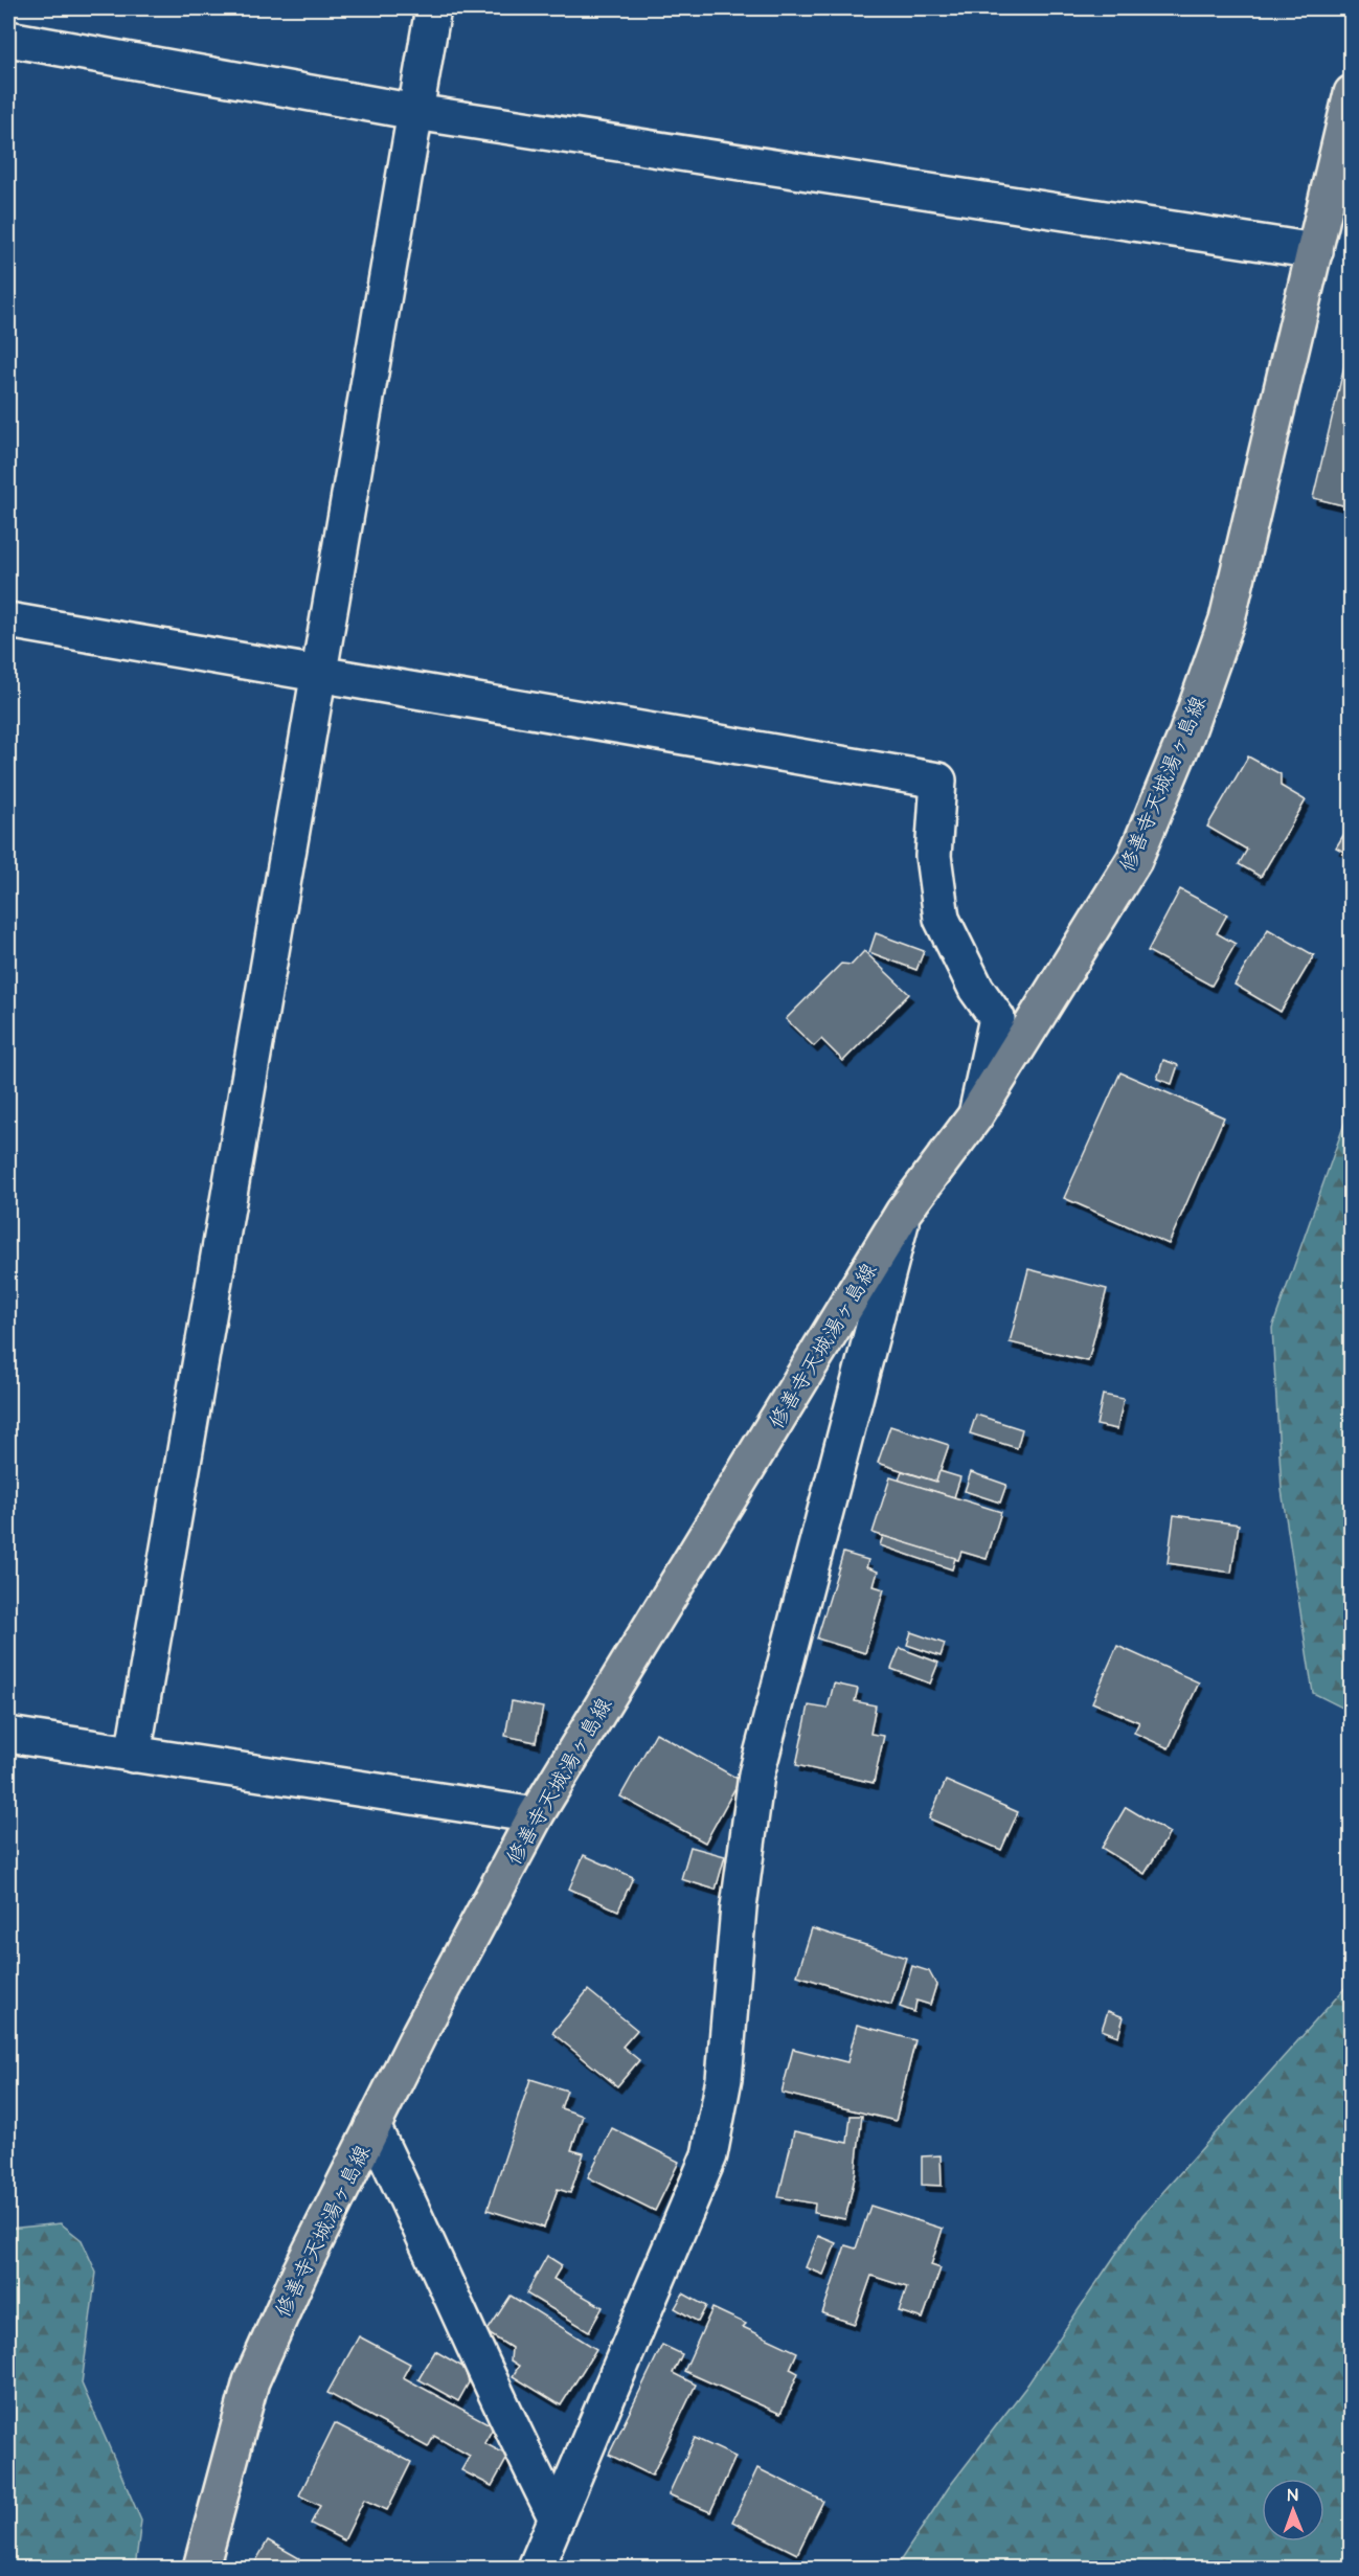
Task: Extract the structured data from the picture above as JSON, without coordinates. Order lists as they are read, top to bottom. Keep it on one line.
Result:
{"streets":{"main road":["修善寺天城湯ヶ島線"]},"north":"top"}
